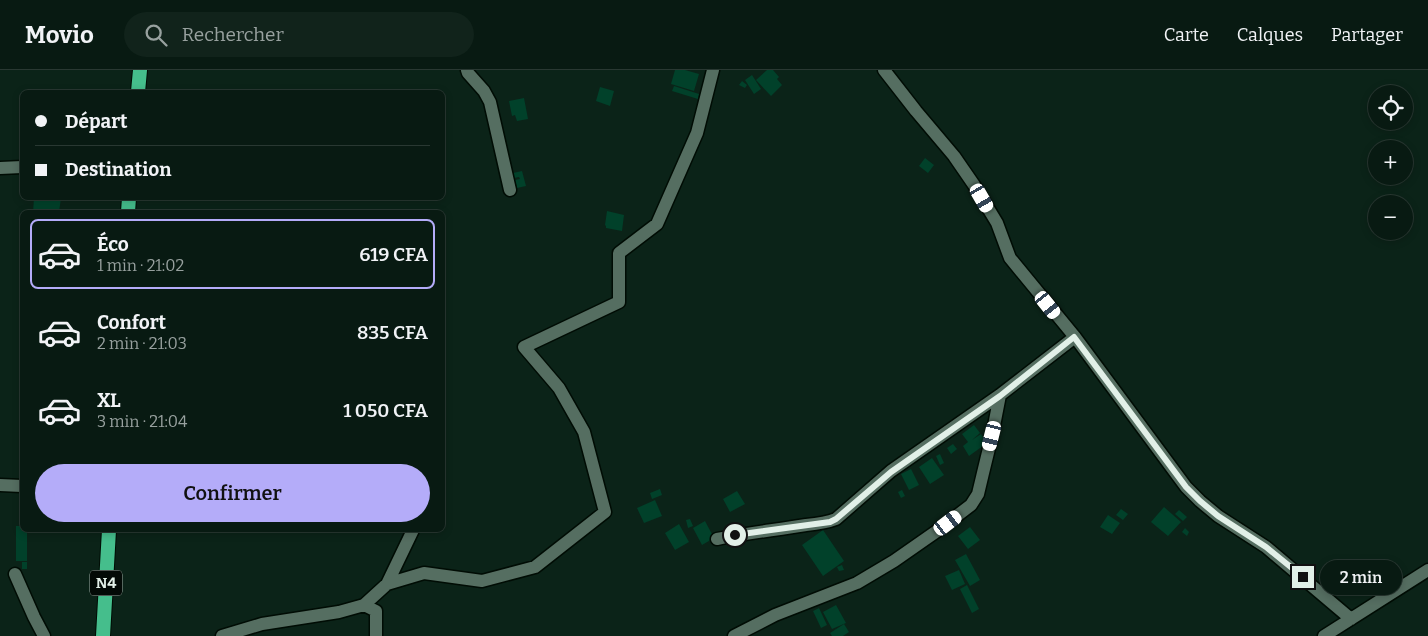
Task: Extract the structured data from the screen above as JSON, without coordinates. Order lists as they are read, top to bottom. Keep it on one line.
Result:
{"streets":{"highway":["N4"]},"page":{"header":"Movio","search":"Rechercher","nav":["Carte","Calques","Partager"],"map_buttons":["+","−"],"banner":["Départ","Destination"],"list":[{"name":"Éco","note":"1 min · 21:02","value":"619 CFA"},{"name":"Confort","note":"2 min · 21:03","value":"835 CFA"},{"name":"XL","note":"3 min · 21:04","value":"1 050 CFA"}],"buttons":"Confirmer","bubble":"2 min"}}
